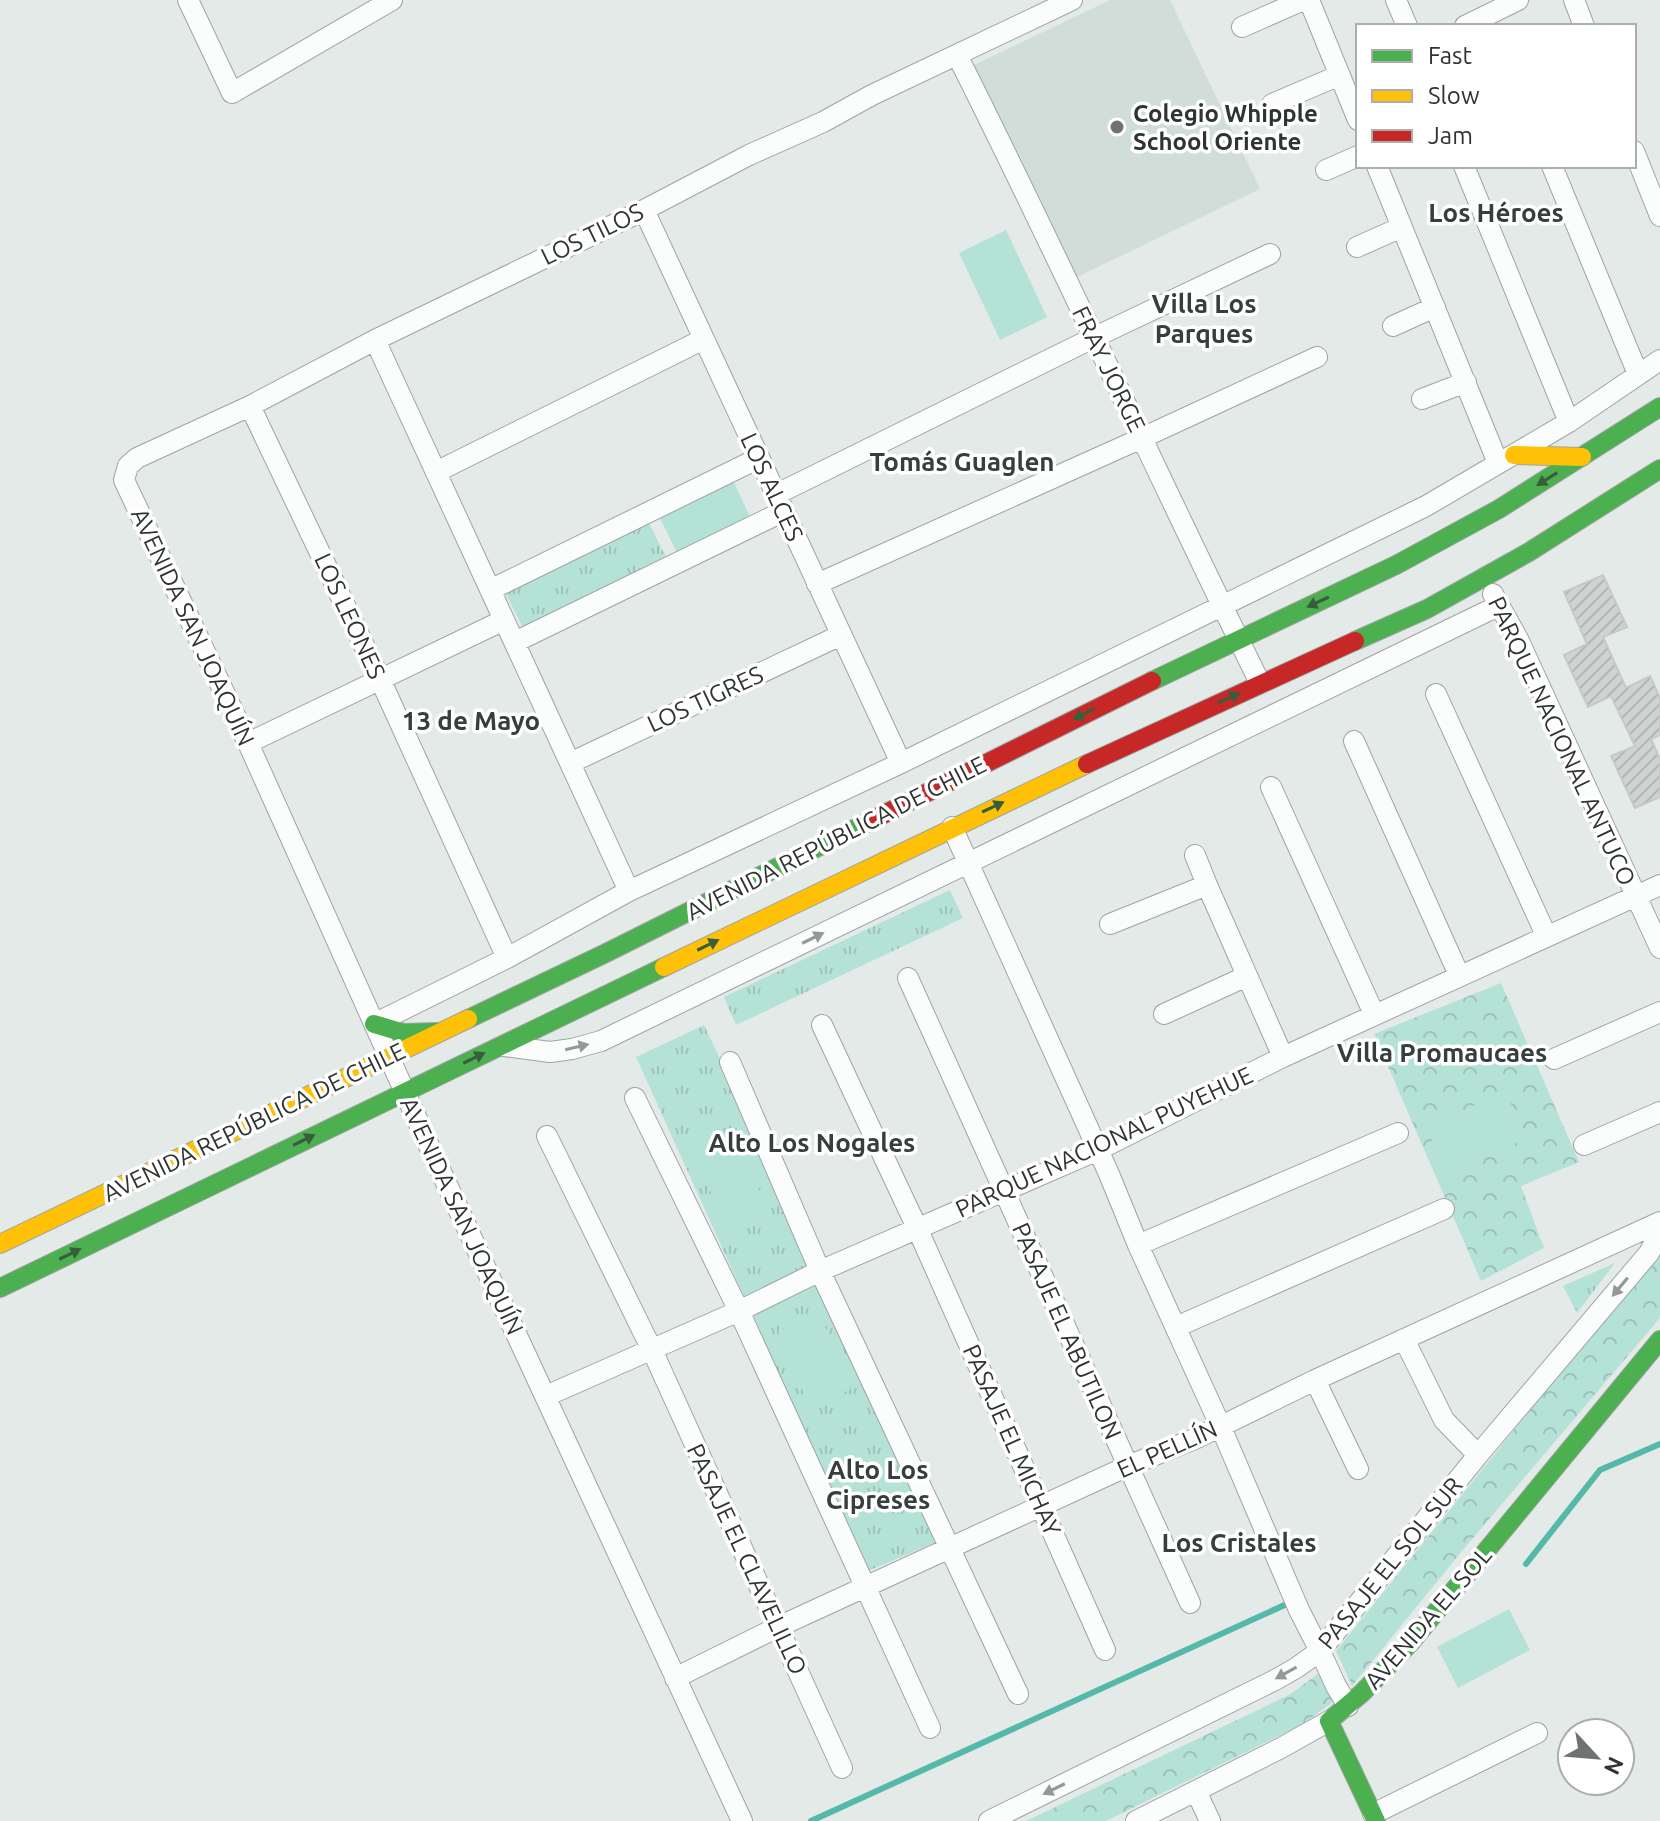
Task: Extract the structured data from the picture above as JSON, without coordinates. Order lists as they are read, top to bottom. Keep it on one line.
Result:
{"streets":{"main road":["AVENIDA REPÚBLICA DE CHILE","AVENIDA EL SOL"],"street":["LOS TILOS","FRAY JORGE","LOS ALCES","LOS LEONES","AVENIDA SAN JOAQUÍN","LOS TIGRES","PARQUE NACIONAL ANTUCO","PARQUE NACIONAL PUYEHUE","PASAJE EL ABUTILON","PASAJE EL MICHAY","EL PELLÍN","PASAJE EL CLAVELILLO","PASAJE EL SOL SUR"]},"crossings":[["LOS TILOS","FRAY JORGE"],["LOS TILOS","LOS ALCES"],["LOS TILOS","LOS LEONES"],["LOS TILOS","AVENIDA SAN JOAQUÍN"],["FRAY JORGE","AVENIDA REPÚBLICA DE CHILE"],["LOS ALCES","LOS TIGRES"],["LOS ALCES","AVENIDA REPÚBLICA DE CHILE"],["LOS LEONES","AVENIDA REPÚBLICA DE CHILE"],["AVENIDA SAN JOAQUÍN","AVENIDA REPÚBLICA DE CHILE"],["AVENIDA SAN JOAQUÍN","PARQUE NACIONAL PUYEHUE"],["AVENIDA SAN JOAQUÍN","EL PELLÍN"],["PARQUE NACIONAL ANTUCO","AVENIDA REPÚBLICA DE CHILE"],["PARQUE NACIONAL ANTUCO","PARQUE NACIONAL PUYEHUE"],["PARQUE NACIONAL PUYEHUE","PASAJE EL ABUTILON"],["PARQUE NACIONAL PUYEHUE","PASAJE EL MICHAY"],["PARQUE NACIONAL PUYEHUE","PASAJE EL CLAVELILLO"],["PASAJE EL ABUTILON","EL PELLÍN"],["PASAJE EL MICHAY","EL PELLÍN"],["EL PELLÍN","PASAJE EL CLAVELILLO"],["EL PELLÍN","PASAJE EL SOL SUR"]],"one_way":["PASAJE EL SOL SUR"],"districts":["Los Héroes","Villa Los Parques","Tomás Guaglen","13 de Mayo","Villa Promaucaes","Alto Los Nogales","Alto Los Cipreses","Los Cristales"],"places":["Colegio Whipple School Oriente"],"legend":["Fast","Slow","Jam"],"north":"bottom right"}
